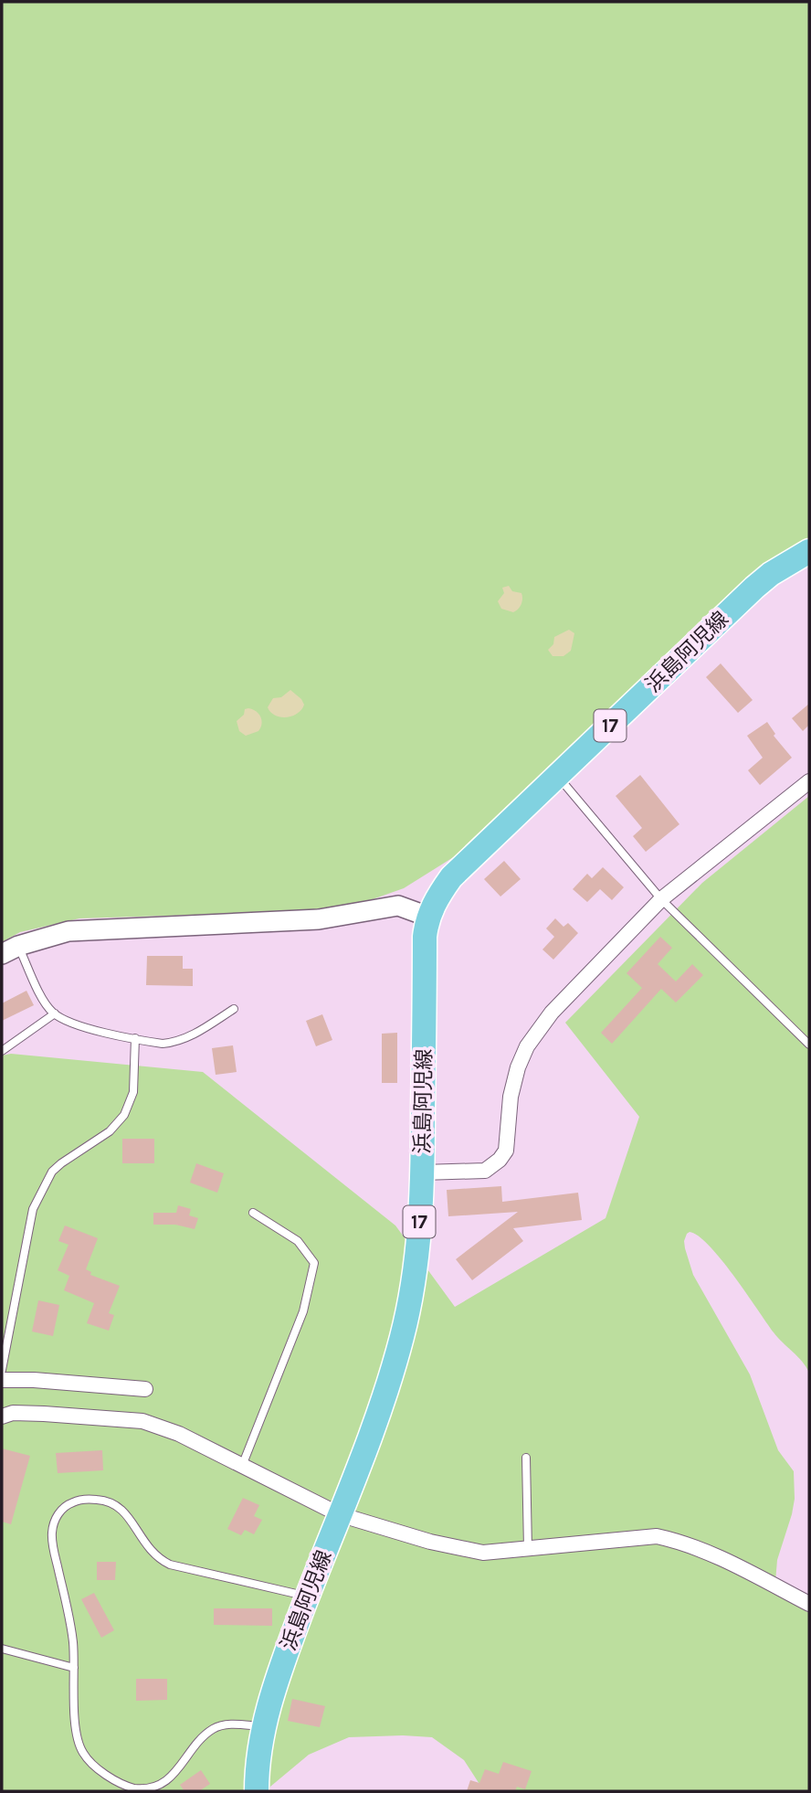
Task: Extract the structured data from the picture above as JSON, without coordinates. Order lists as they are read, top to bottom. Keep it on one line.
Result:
{"streets":{"main road":["浜島阿児線","17"]}}
